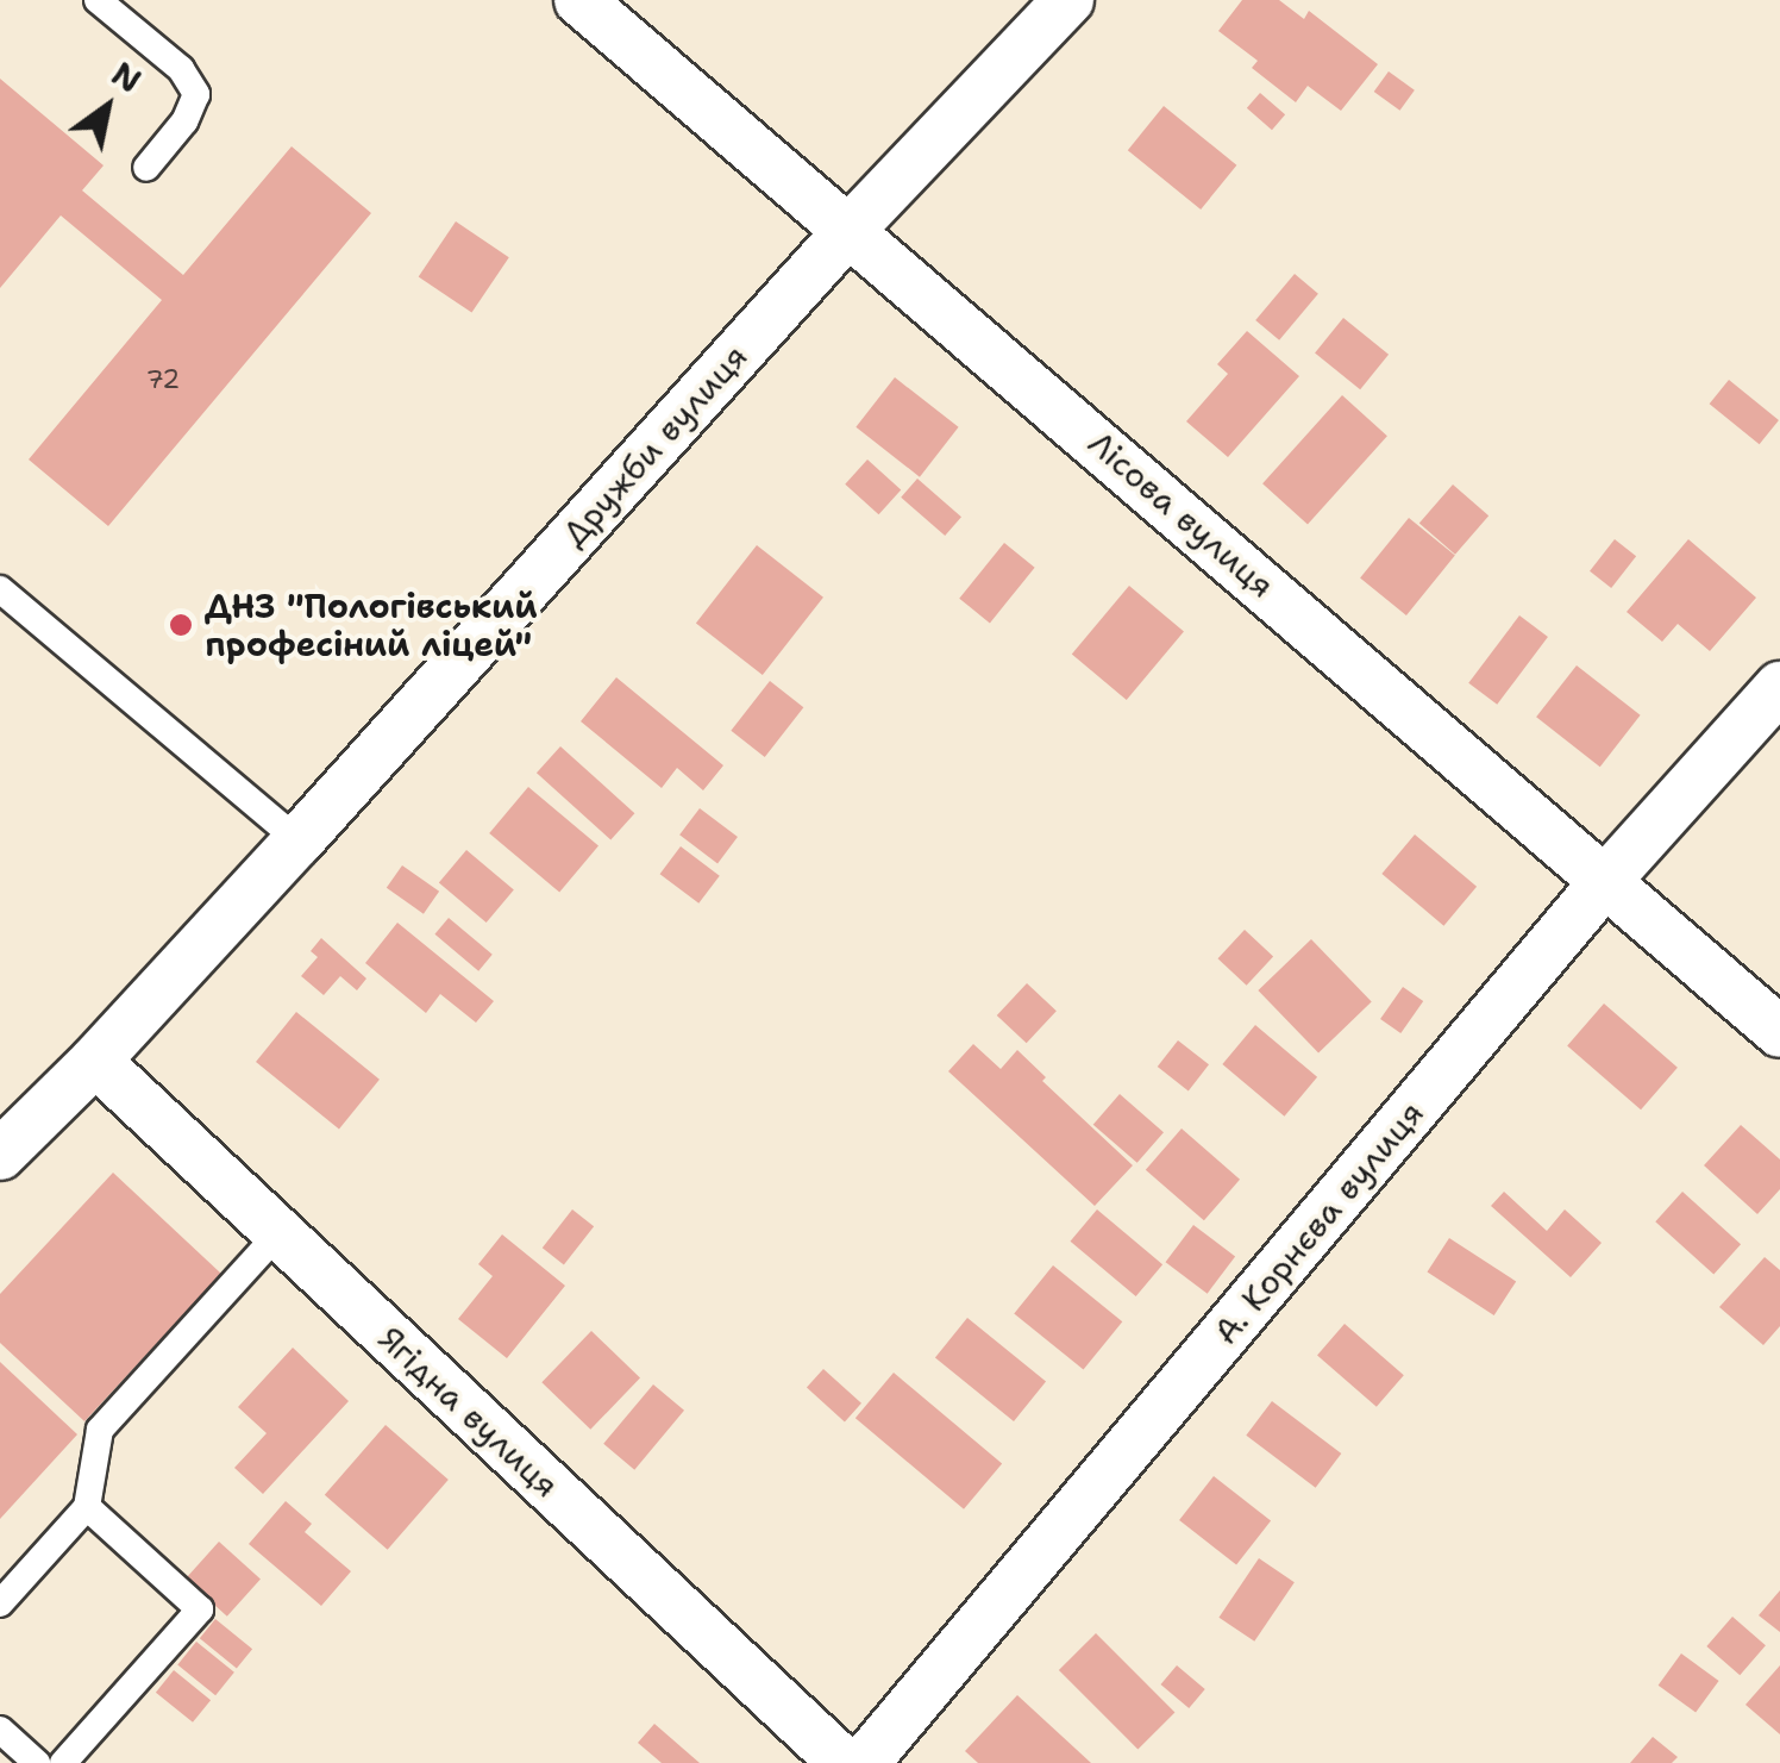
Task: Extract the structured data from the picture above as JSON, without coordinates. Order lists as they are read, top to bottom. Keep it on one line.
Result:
{"streets":{"street":["Дружби вулиця","Лісова вулиця","А. Корнєва вулиця","Ягідна вулиця"]},"crossings":[["Дружби вулиця","Лісова вулиця"],["Дружби вулиця","Ягідна вулиця"],["Лісова вулиця","А. Корнєва вулиця"]],"places":["ДНЗ \"Пологівський професіний ліцей\""],"house_numbers":["72"],"north":"top right"}
